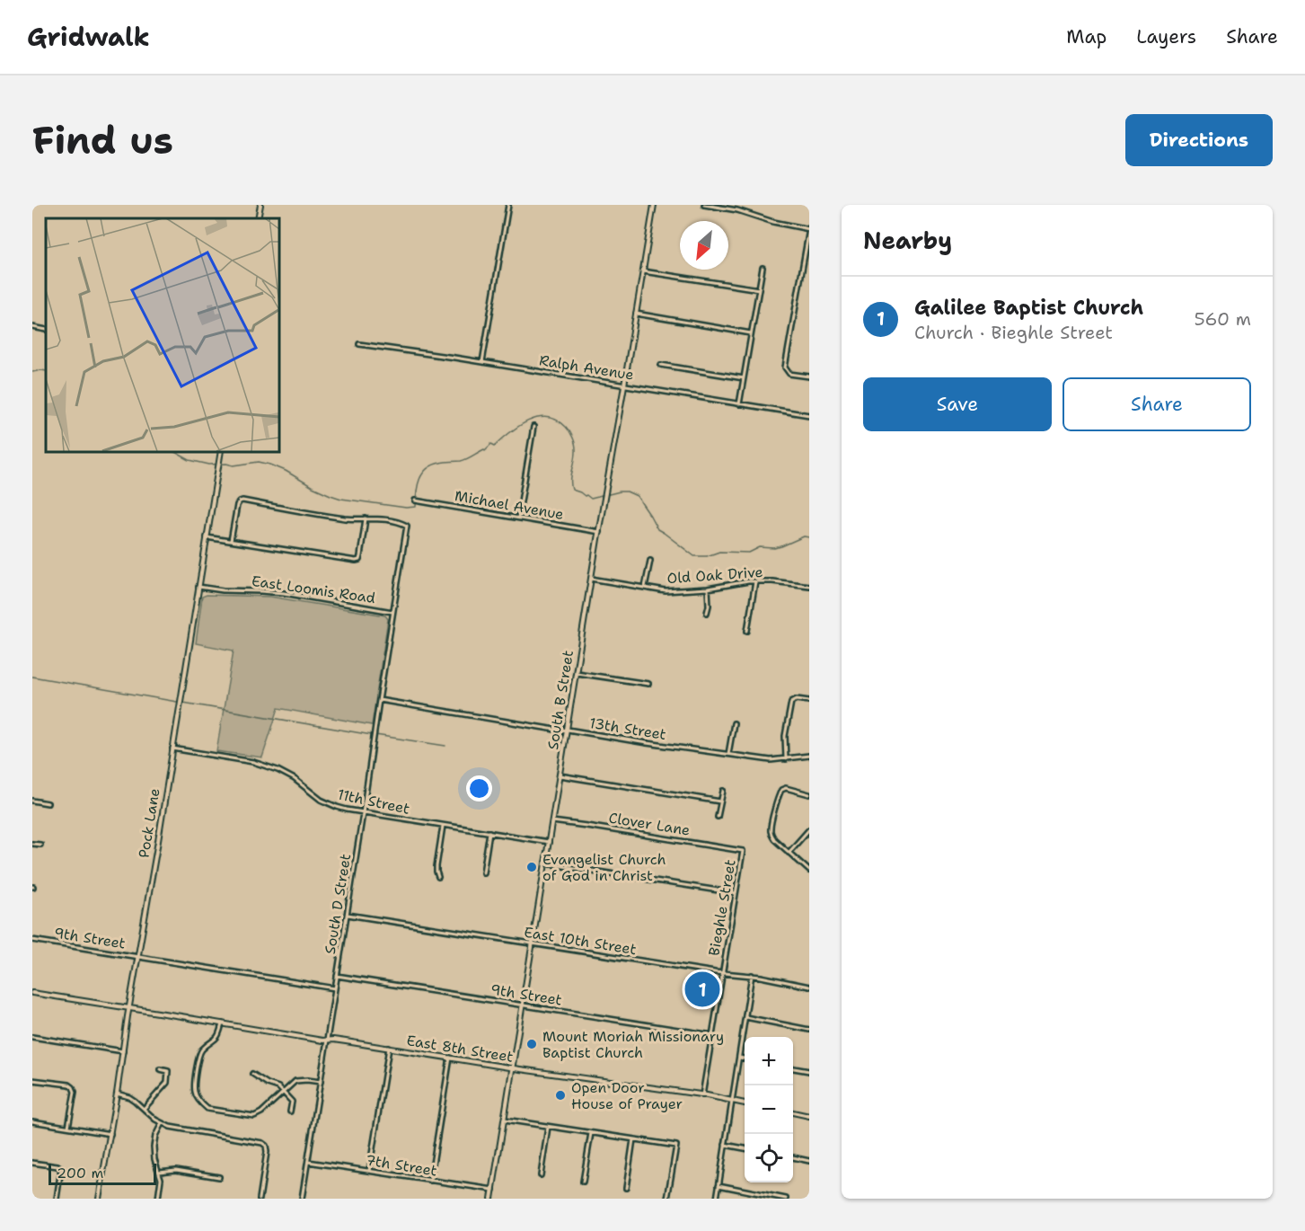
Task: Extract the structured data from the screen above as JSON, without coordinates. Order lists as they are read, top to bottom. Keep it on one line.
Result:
{"streets":{"street":["Ralph Avenue","Michael Avenue","Old Oak Drive","East Loomis Road","South B Street","13th Street","11th Street","Pock Lane","Clover Lane","South D Street","Bieghle Street","9th Street","East 10th Street","East 8th Street","7th Street"]},"crossings":[["Ralph Avenue","South B Street"],["Michael Avenue","South B Street"],["Old Oak Drive","South B Street"],["East Loomis Road","Pock Lane"],["East Loomis Road","South D Street"],["South B Street","13th Street"],["South B Street","11th Street"],["South B Street","Clover Lane"],["South B Street","9th Street"],["South B Street","East 10th Street"],["South B Street","East 8th Street"],["South B Street","7th Street"],["13th Street","South D Street"],["11th Street","Pock Lane"],["11th Street","South D Street"],["Pock Lane","9th Street"],["Pock Lane","East 8th Street"],["Clover Lane","Bieghle Street"],["South D Street","9th Street"],["South D Street","East 10th Street"],["South D Street","East 8th Street"],["South D Street","7th Street"],["Bieghle Street","9th Street"],["Bieghle Street","East 10th Street"],["Bieghle Street","East 8th Street"]],"places":["Evangelist Church of God in Christ","Mount Moriah Missionary Baptist Church","Open Door House of Prayer"],"scale_bar":"200 m","north":"bottom left","page":{"header":"Gridwalk","nav":["Map","Layers","Share"],"buttons":["Directions",["Save","Share"]],"title":"Find us","heading":"Nearby","list":[{"mark":"1","name":"Galilee Baptist Church","note":"Church · Bieghle Street","value":"560 m"}],"pins":"1","map_buttons":["+","−"],"scale":"200 m"}}
